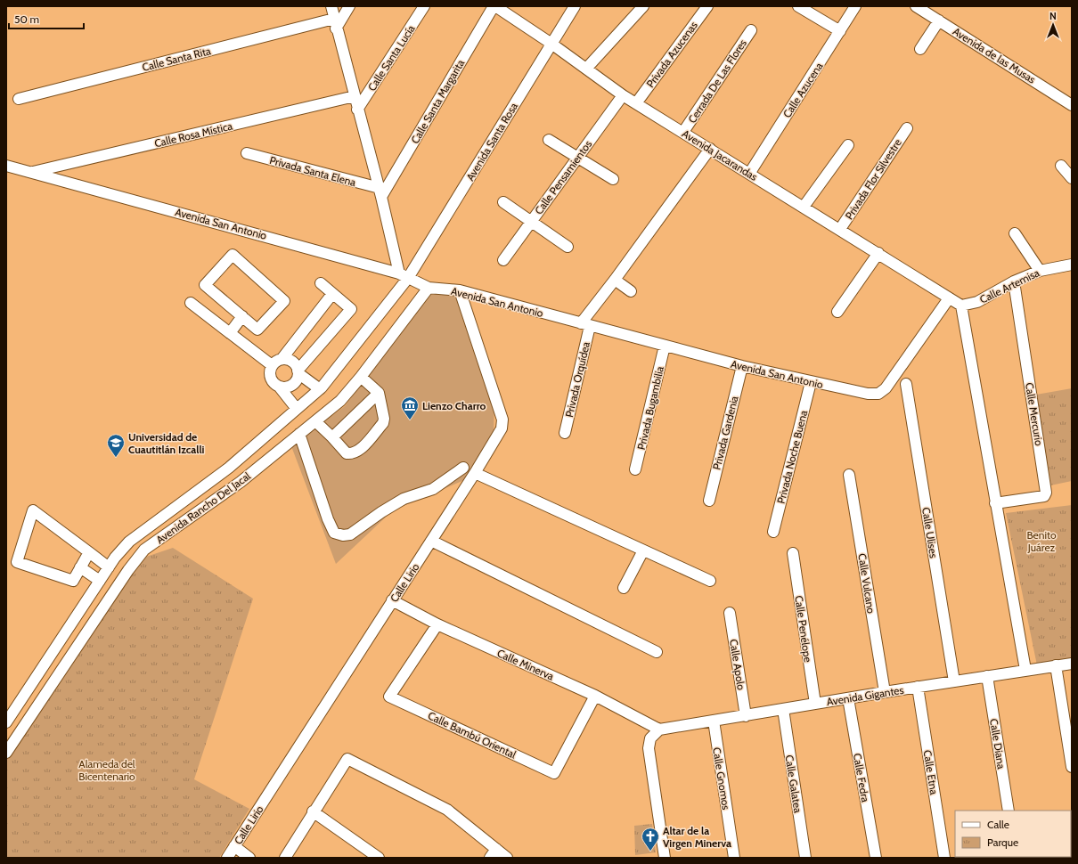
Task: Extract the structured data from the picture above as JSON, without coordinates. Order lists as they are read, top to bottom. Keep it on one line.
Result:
{"streets":{"street":["Privada Azucenas","Avenida de las Musas","Calle Santa Lucía","Calle Santa Rita","Cerrada De Las Flores","Calle Azucena","Calle Santa Margarita","Calle Rosa Mística","Avenida Santa Rosa","Avenida Jacarandas","Privada Santa Elena","Calle Pensamientos","Privada Flor Silvestre","Avenida San Antonio","Calle Artemisa","Privada Orquídea","Privada Bugambilia","Calle Mercurio","Privada Gardenia","Privada Noche Buena","Avenida Rancho Del Jacal","Calle Ulises","Calle Lirio","Calle Vulcano","Calle Penélope","Calle Minerva","Calle Apolo","Avenida Gigantes","Calle Bambú Oriental","Calle Diana","Calle Etna","Calle Fedra","Calle Gnomos","Calle Galatea"]},"crossings":[["Privada Azucenas","Avenida Jacarandas"],["Cerrada De Las Flores","Avenida Jacarandas"],["Calle Azucena","Avenida Jacarandas"],["Calle Santa Margarita","Avenida Jacarandas"],["Calle Santa Margarita","Privada Santa Elena"],["Calle Rosa Mística","Avenida San Antonio"],["Avenida Santa Rosa","Avenida Jacarandas"],["Avenida Santa Rosa","Avenida San Antonio"],["Avenida Santa Rosa","Avenida Rancho Del Jacal"],["Avenida Jacarandas","Calle Pensamientos"],["Avenida Jacarandas","Privada Flor Silvestre"],["Avenida Jacarandas","Avenida San Antonio"],["Avenida San Antonio","Privada Orquídea"],["Avenida San Antonio","Privada Bugambilia"],["Avenida San Antonio","Privada Gardenia"],["Avenida San Antonio","Privada Noche Buena"],["Avenida San Antonio","Avenida Rancho Del Jacal"],["Avenida San Antonio","Calle Lirio"],["Calle Artemisa","Calle Mercurio"],["Calle Ulises","Avenida Gigantes"],["Calle Lirio","Calle Minerva"],["Calle Vulcano","Avenida Gigantes"],["Calle Penélope","Avenida Gigantes"],["Calle Minerva","Avenida Gigantes"],["Calle Minerva","Calle Bambú Oriental"],["Calle Apolo","Avenida Gigantes"],["Avenida Gigantes","Calle Diana"],["Avenida Gigantes","Calle Etna"],["Avenida Gigantes","Calle Fedra"],["Avenida Gigantes","Calle Gnomos"],["Avenida Gigantes","Calle Galatea"]],"parks":["Benito Juárez","Alameda del Bicentenario"],"places":{"museum":["Lienzo Charro"],"school or university":["Universidad de Cuautitlán Izcalli"],"church":["Altar de la Virgen Minerva"]},"legend":["Calle","Parque"],"scale_bar":"50 m","north":"top"}
